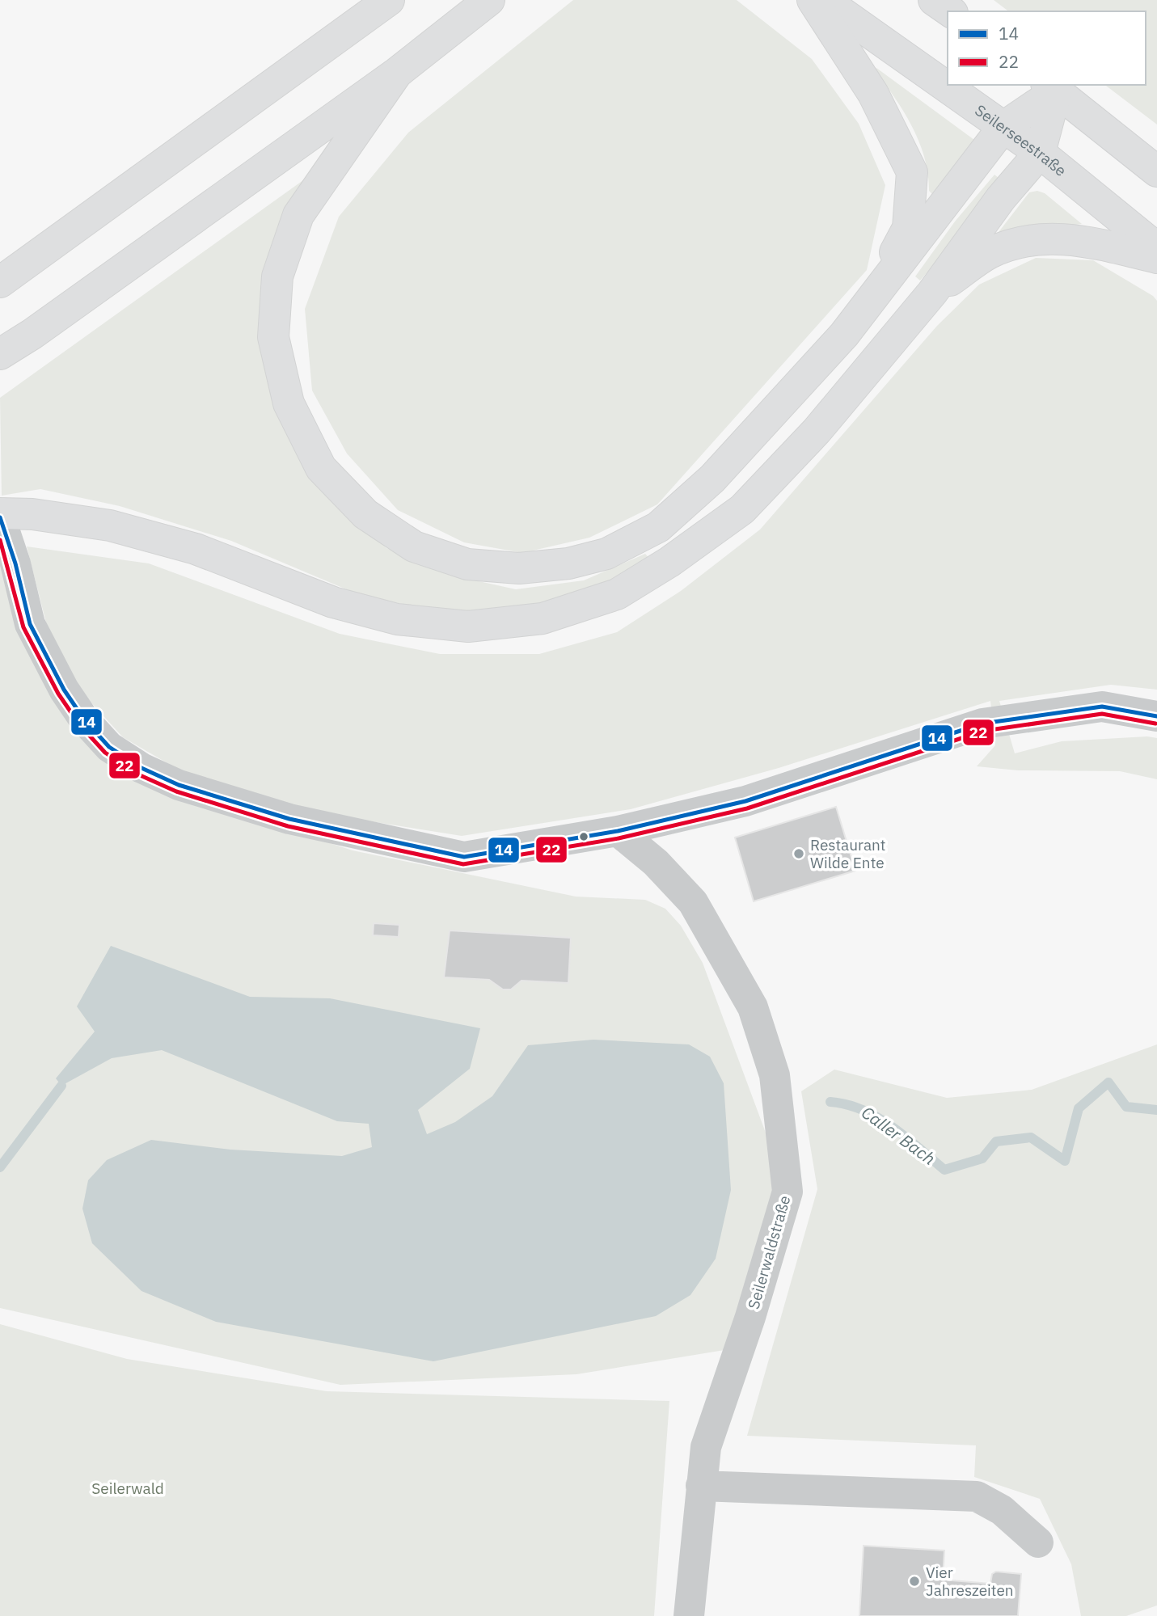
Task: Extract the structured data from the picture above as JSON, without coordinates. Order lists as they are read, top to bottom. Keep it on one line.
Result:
{"streets":{"main road":["Seilerseestraße"],"street":["Seilerwaldstraße"]},"water":["Caller Bach"],"parks":["Seilerwald"],"places":["Restaurant Wilde Ente","Vier Jahreszeiten"],"lines":["transit line 14","transit line 22"],"legend":["14","22"]}
